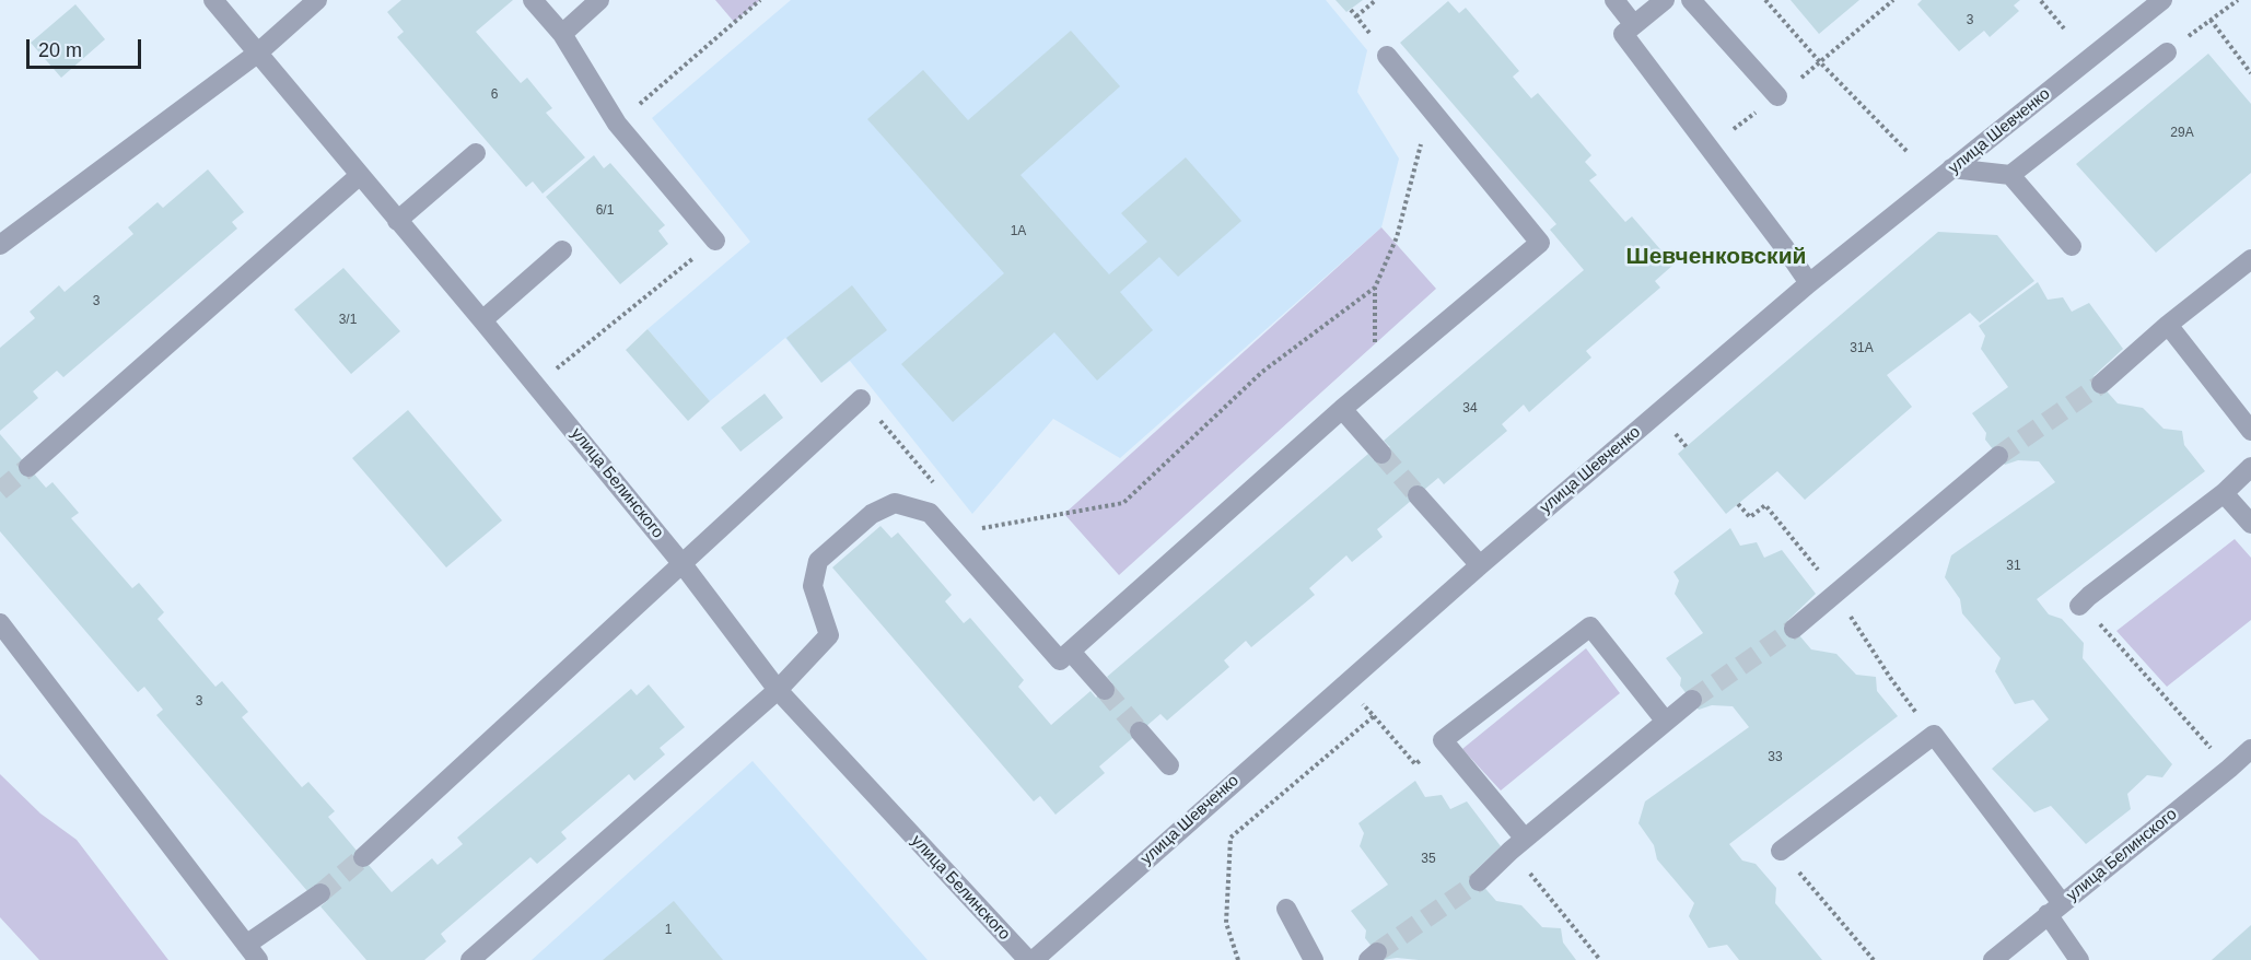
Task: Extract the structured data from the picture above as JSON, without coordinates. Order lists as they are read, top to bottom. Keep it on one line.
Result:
{"streets":{"street":["улица Шевченко","улица Белинского"]},"districts":["Шевченковский"],"house_numbers":["3","6","29А","6/1","1А","3","3/1","31А","34","31","3","33","35","1"],"scale_bar":"20 m"}
